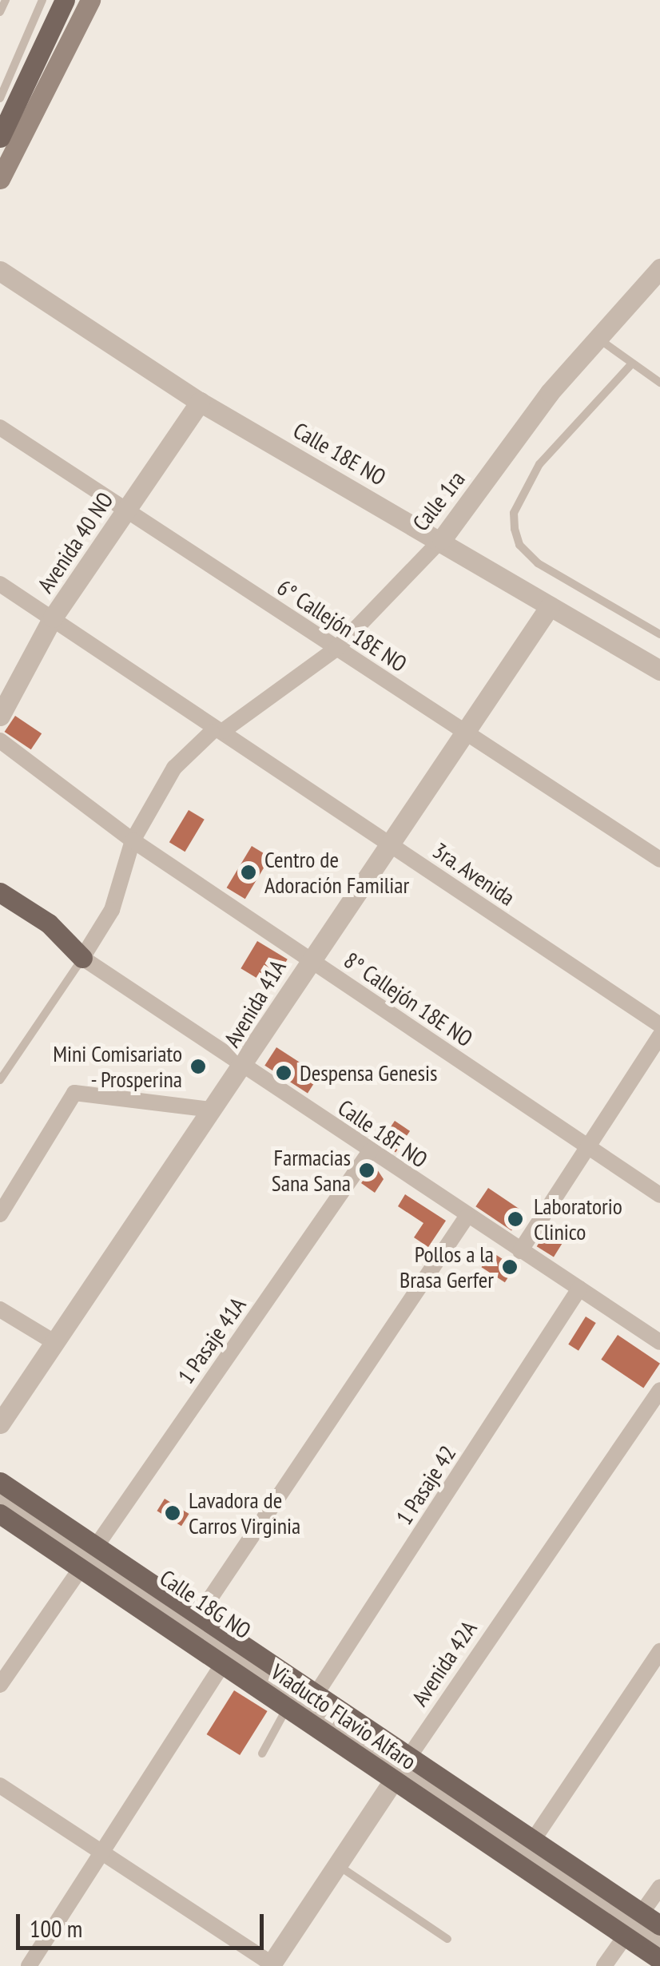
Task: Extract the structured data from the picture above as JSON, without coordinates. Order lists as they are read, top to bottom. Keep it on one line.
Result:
{"streets":{"main road":["Viaducto Flavio Alfaro"],"street":["Calle 18E NO","Calle 1ra","Avenida 40 NO","6° Callejón 18E NO","3ra. Avenida","8° Callejón 18E NO","Avenida 41A","Calle 18F NO","1 Pasaje 41A","1 Pasaje 42","Calle 18G NO","Avenida 42A"]},"crossings":[["Calle 18E NO","Calle 1ra"],["Calle 18E NO","Avenida 40 NO"],["Calle 18E NO","Avenida 41A"],["Calle 1ra","6° Callejón 18E NO"],["Calle 1ra","3ra. Avenida"],["Calle 1ra","8° Callejón 18E NO"],["Calle 1ra","Calle 18F NO"],["Avenida 40 NO","6° Callejón 18E NO"],["Avenida 40 NO","3ra. Avenida"],["6° Callejón 18E NO","Avenida 41A"],["3ra. Avenida","Avenida 41A"],["8° Callejón 18E NO","Avenida 41A"],["Avenida 41A","Calle 18F NO"],["Calle 18F NO","1 Pasaje 41A"],["Calle 18F NO","1 Pasaje 42"],["1 Pasaje 41A","Calle 18G NO"],["1 Pasaje 42","Calle 18G NO"],["Calle 18G NO","Avenida 42A"]],"places":["Centro de Adoración Familiar","Mini Comisariato - Prosperina","Despensa Genesis","Farmacias Sana Sana","Laboratorio Clinico","Pollos a la Brasa Gerfer","Lavadora de Carros Virginia"],"scale_bar":"100 m"}
